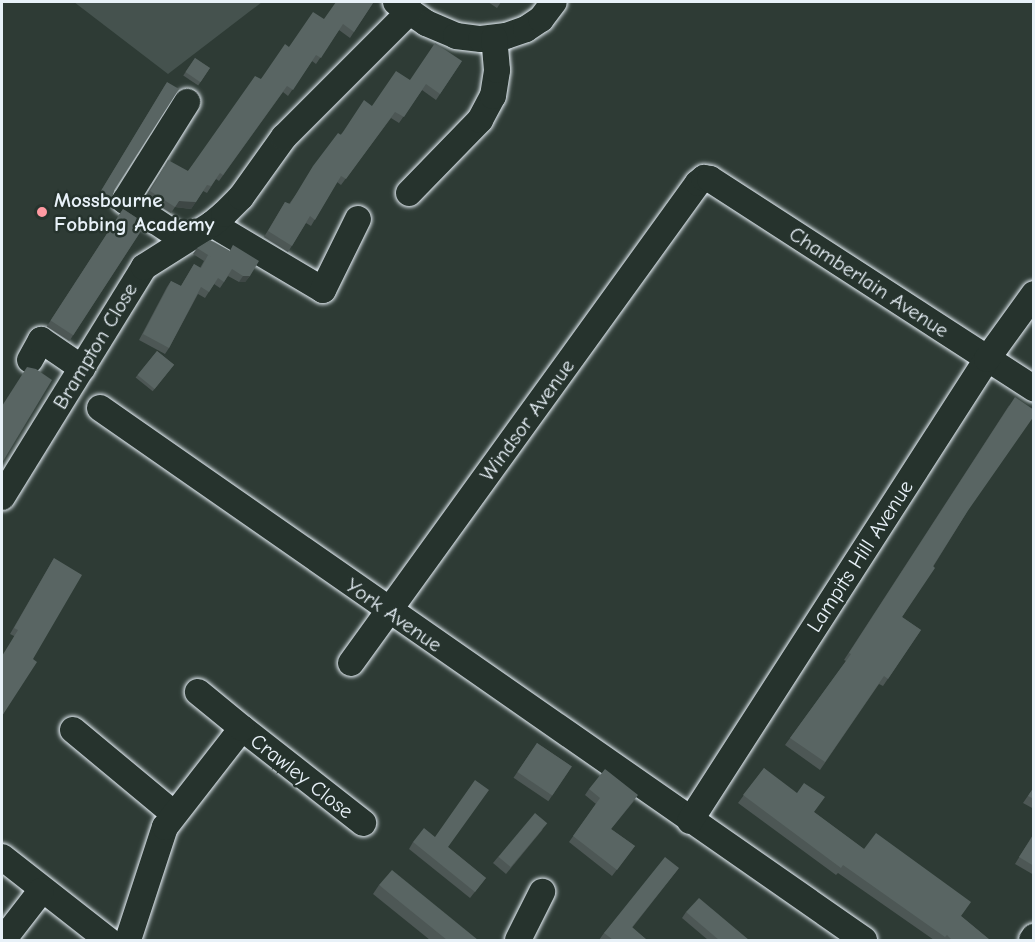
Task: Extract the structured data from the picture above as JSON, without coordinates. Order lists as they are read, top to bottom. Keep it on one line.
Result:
{"streets":{"street":["Chamberlain Avenue","Brampton Close","Windsor Avenue","Lampits Hill Avenue","York Avenue","Crawley Close"]},"crossings":[["Chamberlain Avenue","Windsor Avenue"],["Chamberlain Avenue","Lampits Hill Avenue"],["Windsor Avenue","York Avenue"],["Lampits Hill Avenue","York Avenue"]],"places":["Mossbourne Fobbing Academy"]}
